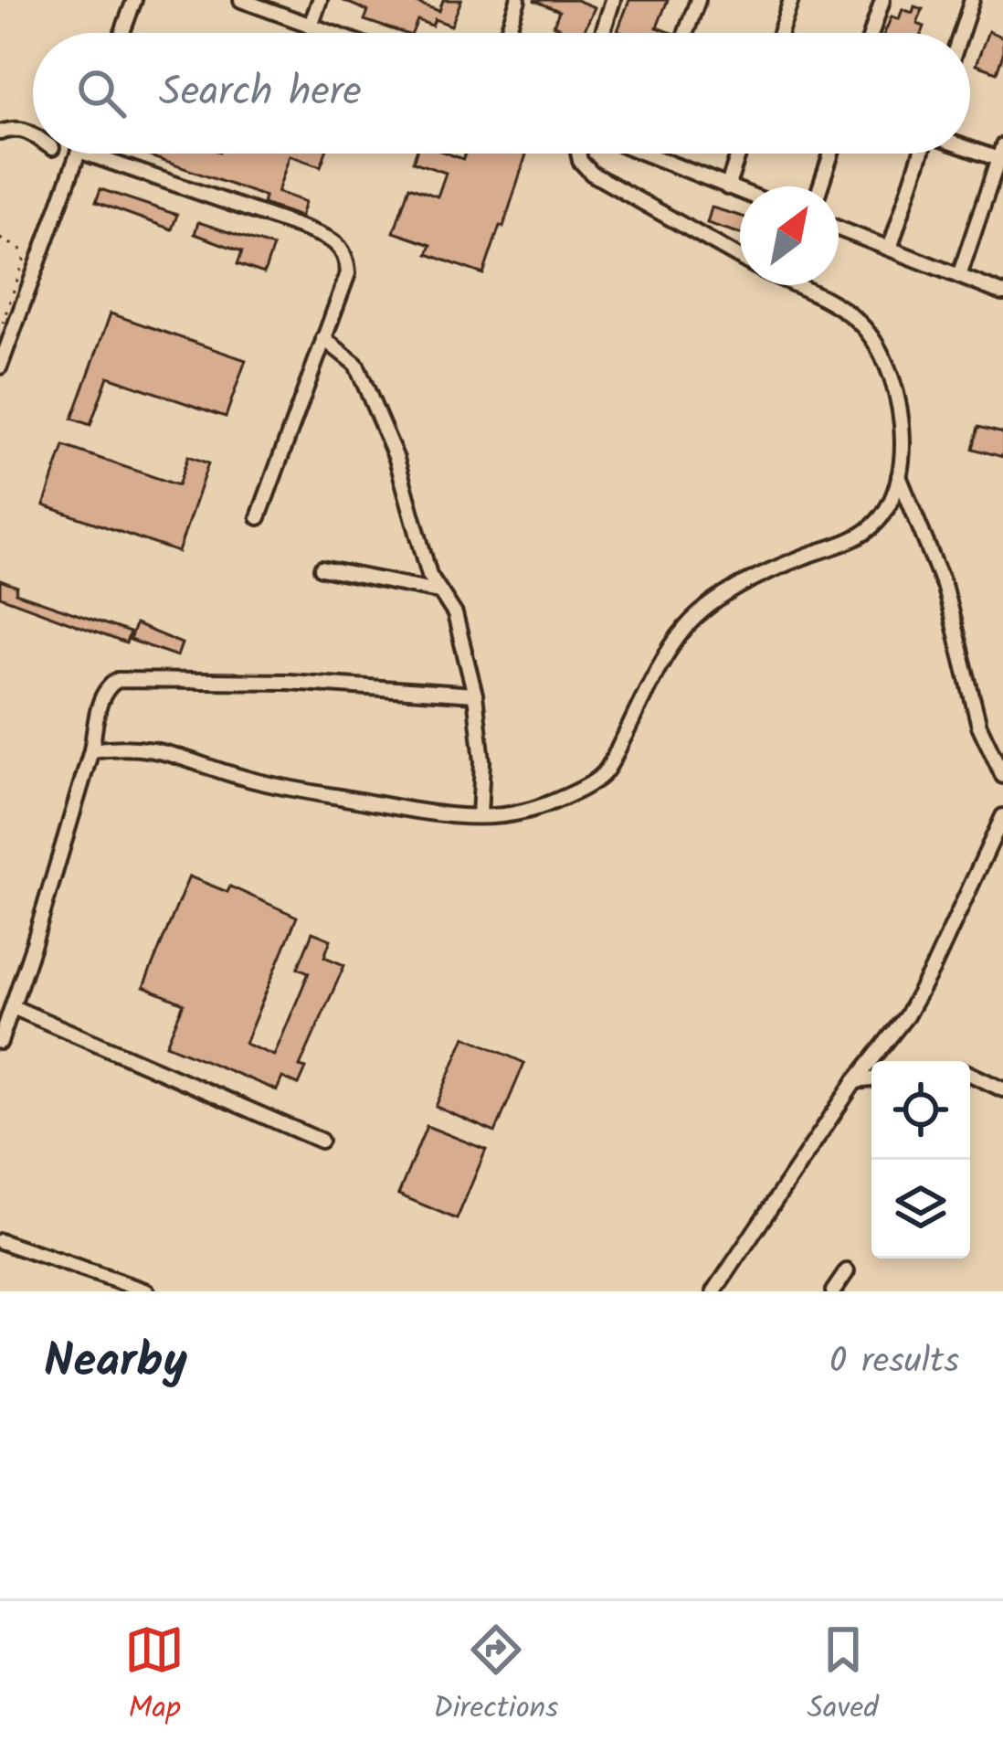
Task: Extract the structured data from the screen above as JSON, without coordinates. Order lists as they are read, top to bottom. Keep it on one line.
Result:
{"north":"top right","page":{"search":"Search here","heading":["Nearby","0 results"],"nav":["Map","Directions","Saved"]}}
